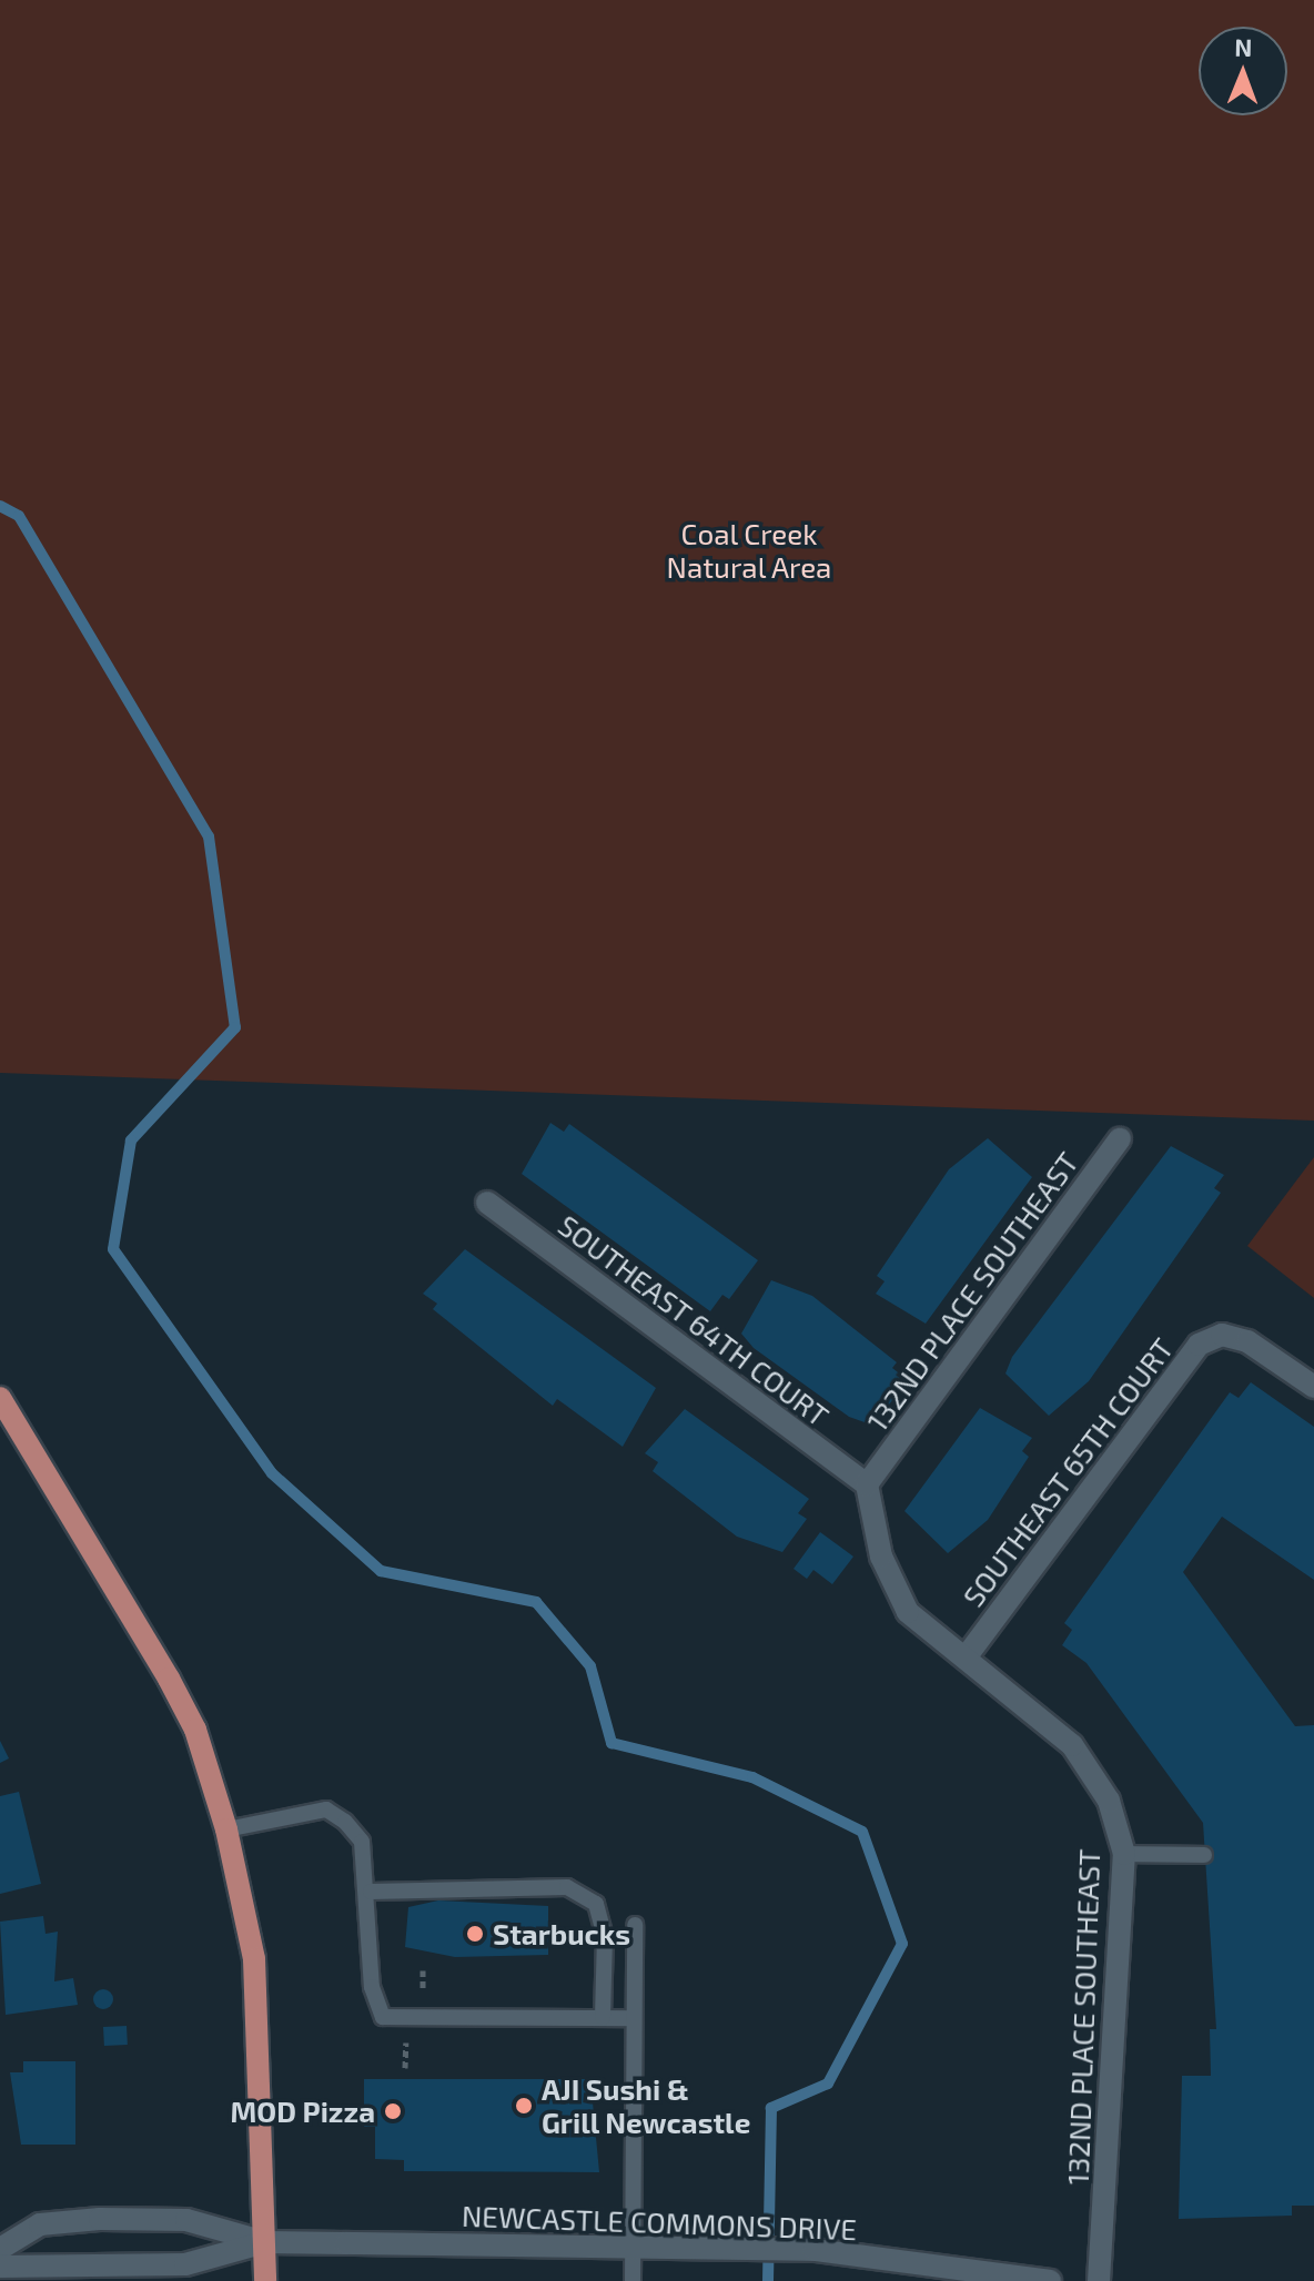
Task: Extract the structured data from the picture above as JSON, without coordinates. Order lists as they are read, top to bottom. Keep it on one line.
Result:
{"streets":{"street":["132ND PLACE SOUTHEAST","SOUTHEAST 64TH COURT","SOUTHEAST 65TH COURT","NEWCASTLE COMMONS DRIVE"]},"crossings":[["132ND PLACE SOUTHEAST","SOUTHEAST 64TH COURT"],["132ND PLACE SOUTHEAST","SOUTHEAST 65TH COURT"]],"parks":["Coal Creek Natural Area"],"places":["Starbucks","AJI Sushi & Grill Newcastle","MOD Pizza"],"north":"top"}
